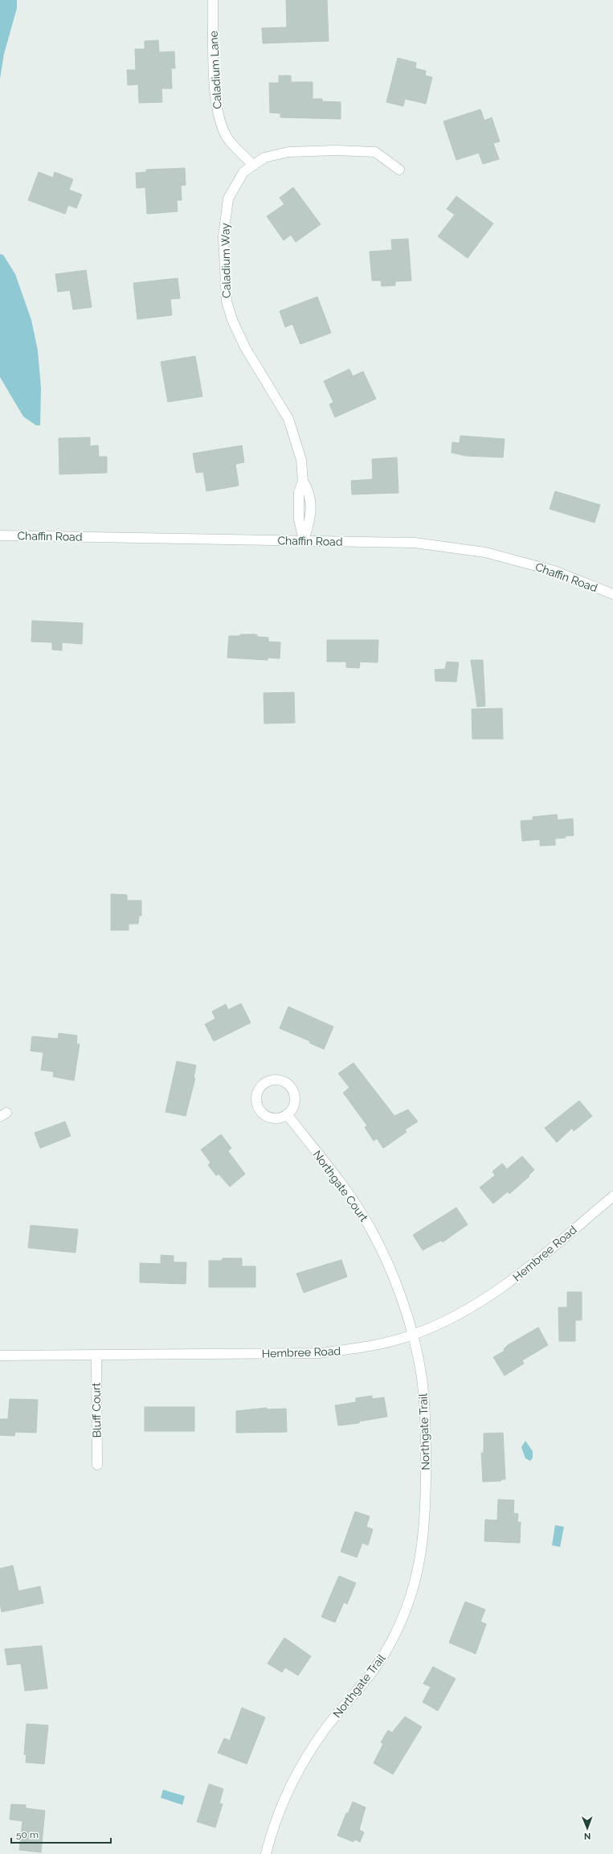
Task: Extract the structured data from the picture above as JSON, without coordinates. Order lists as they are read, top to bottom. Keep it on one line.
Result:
{"streets":{"street":["Caladium Lane","Caladium Way","Chaffin Road","Northgate Court","Hembree Road","Bluff Court","Northgate Trail"]},"crossings":[["Caladium Lane","Caladium Way"],["Caladium Way","Chaffin Road"],["Northgate Court","Hembree Road"],["Northgate Court","Northgate Trail"],["Hembree Road","Bluff Court"],["Hembree Road","Northgate Trail"]],"scale_bar":"50 m","north":"bottom"}
